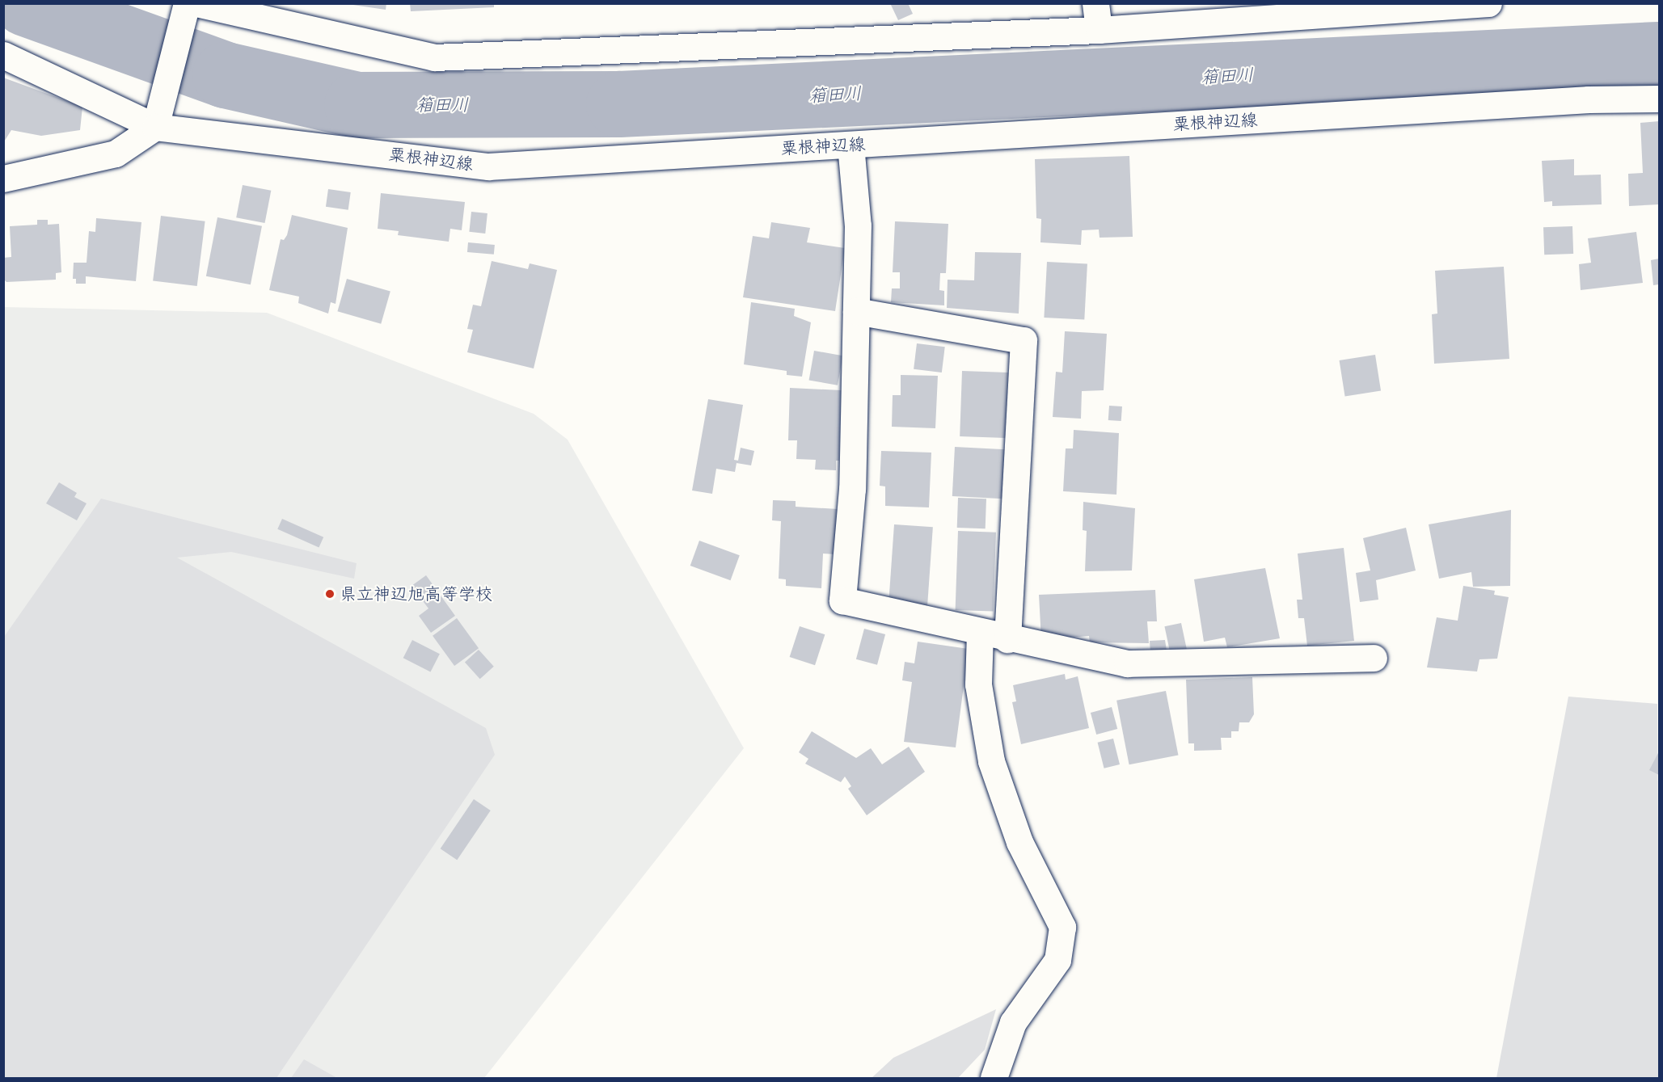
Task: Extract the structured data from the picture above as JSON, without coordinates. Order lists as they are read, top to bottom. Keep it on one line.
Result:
{"streets":{"street":["粟根神辺線"]},"water":["箱田川"],"places":["県立神辺旭高等学校"]}
